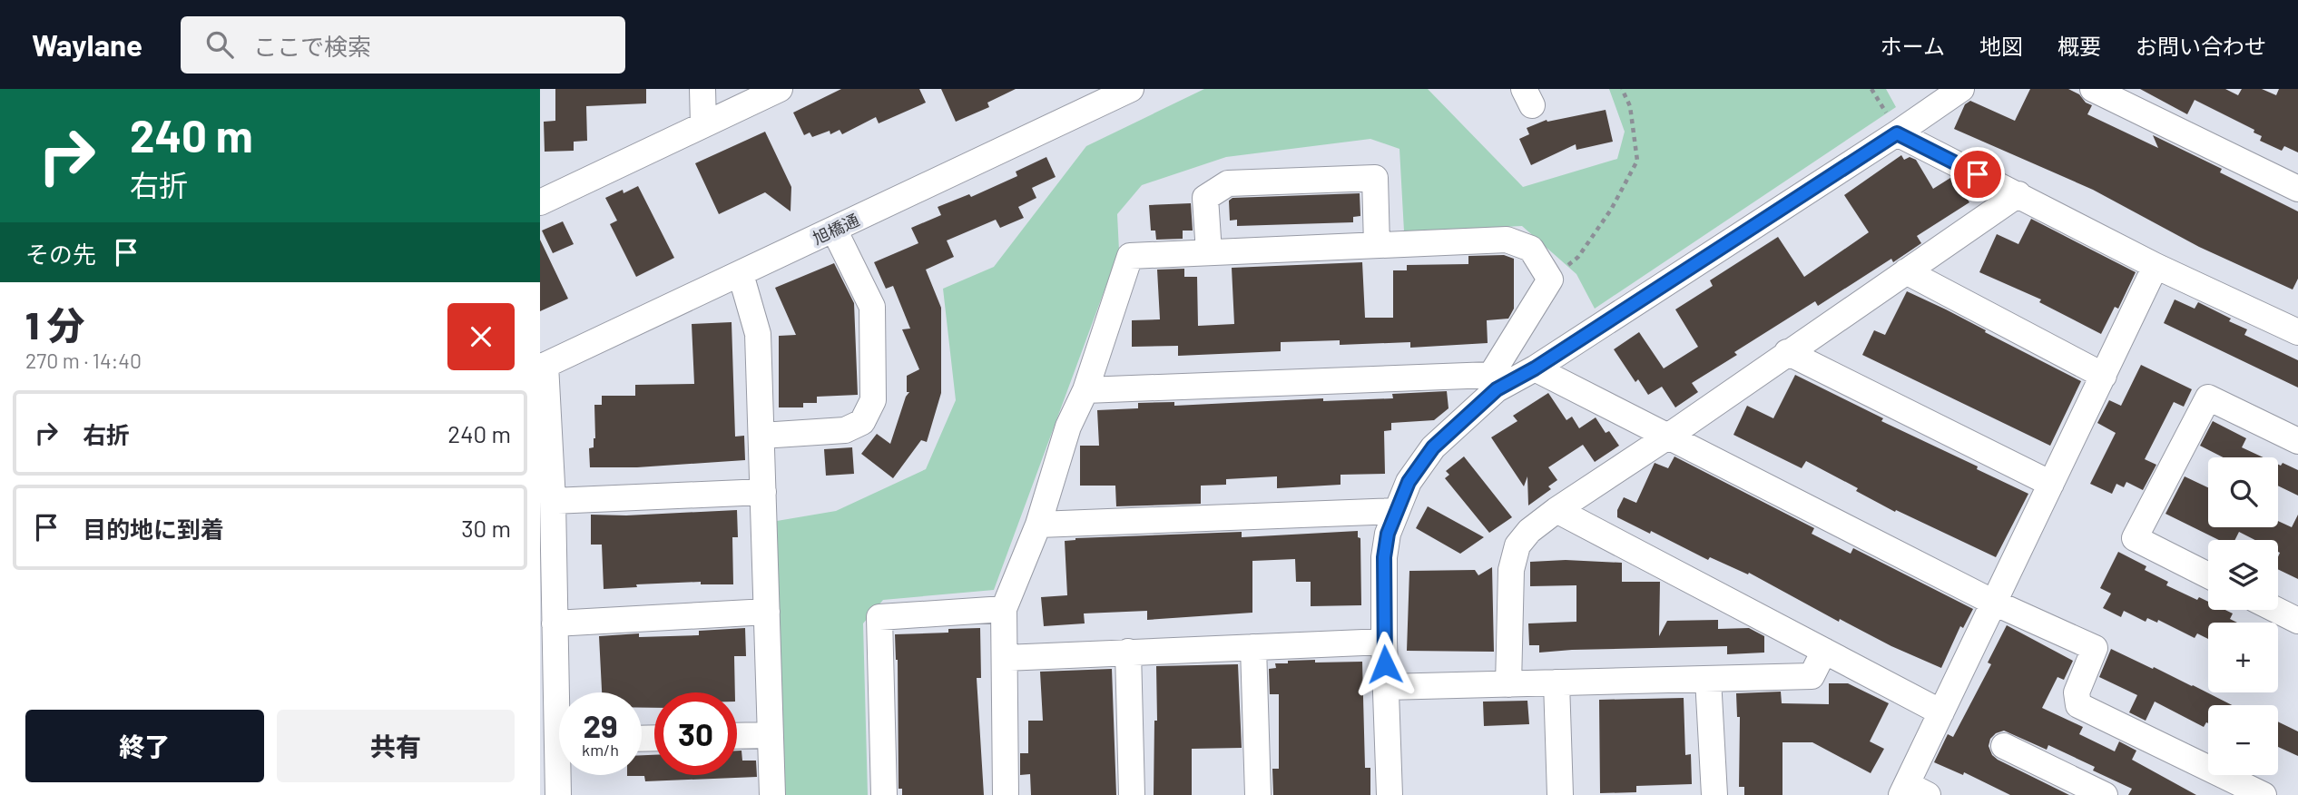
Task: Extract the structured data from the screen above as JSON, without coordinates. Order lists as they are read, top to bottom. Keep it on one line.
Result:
{"streets":{"street":["旭橋通"]},"page":{"header":"Waylane","search":"ここで検索","nav":["ホーム","地図","概要","お問い合わせ"],"turn":["240 m","右折"],"then":"その先","heading":["1 分","270 m · 14:40"],"list":[{"name":"右折","value":"240 m"},{"name":"目的地に到着","value":"30 m"}],"map_buttons":["+","−"],"speed":"29 km/h","limit":"30","buttons":["終了","共有"]}}
